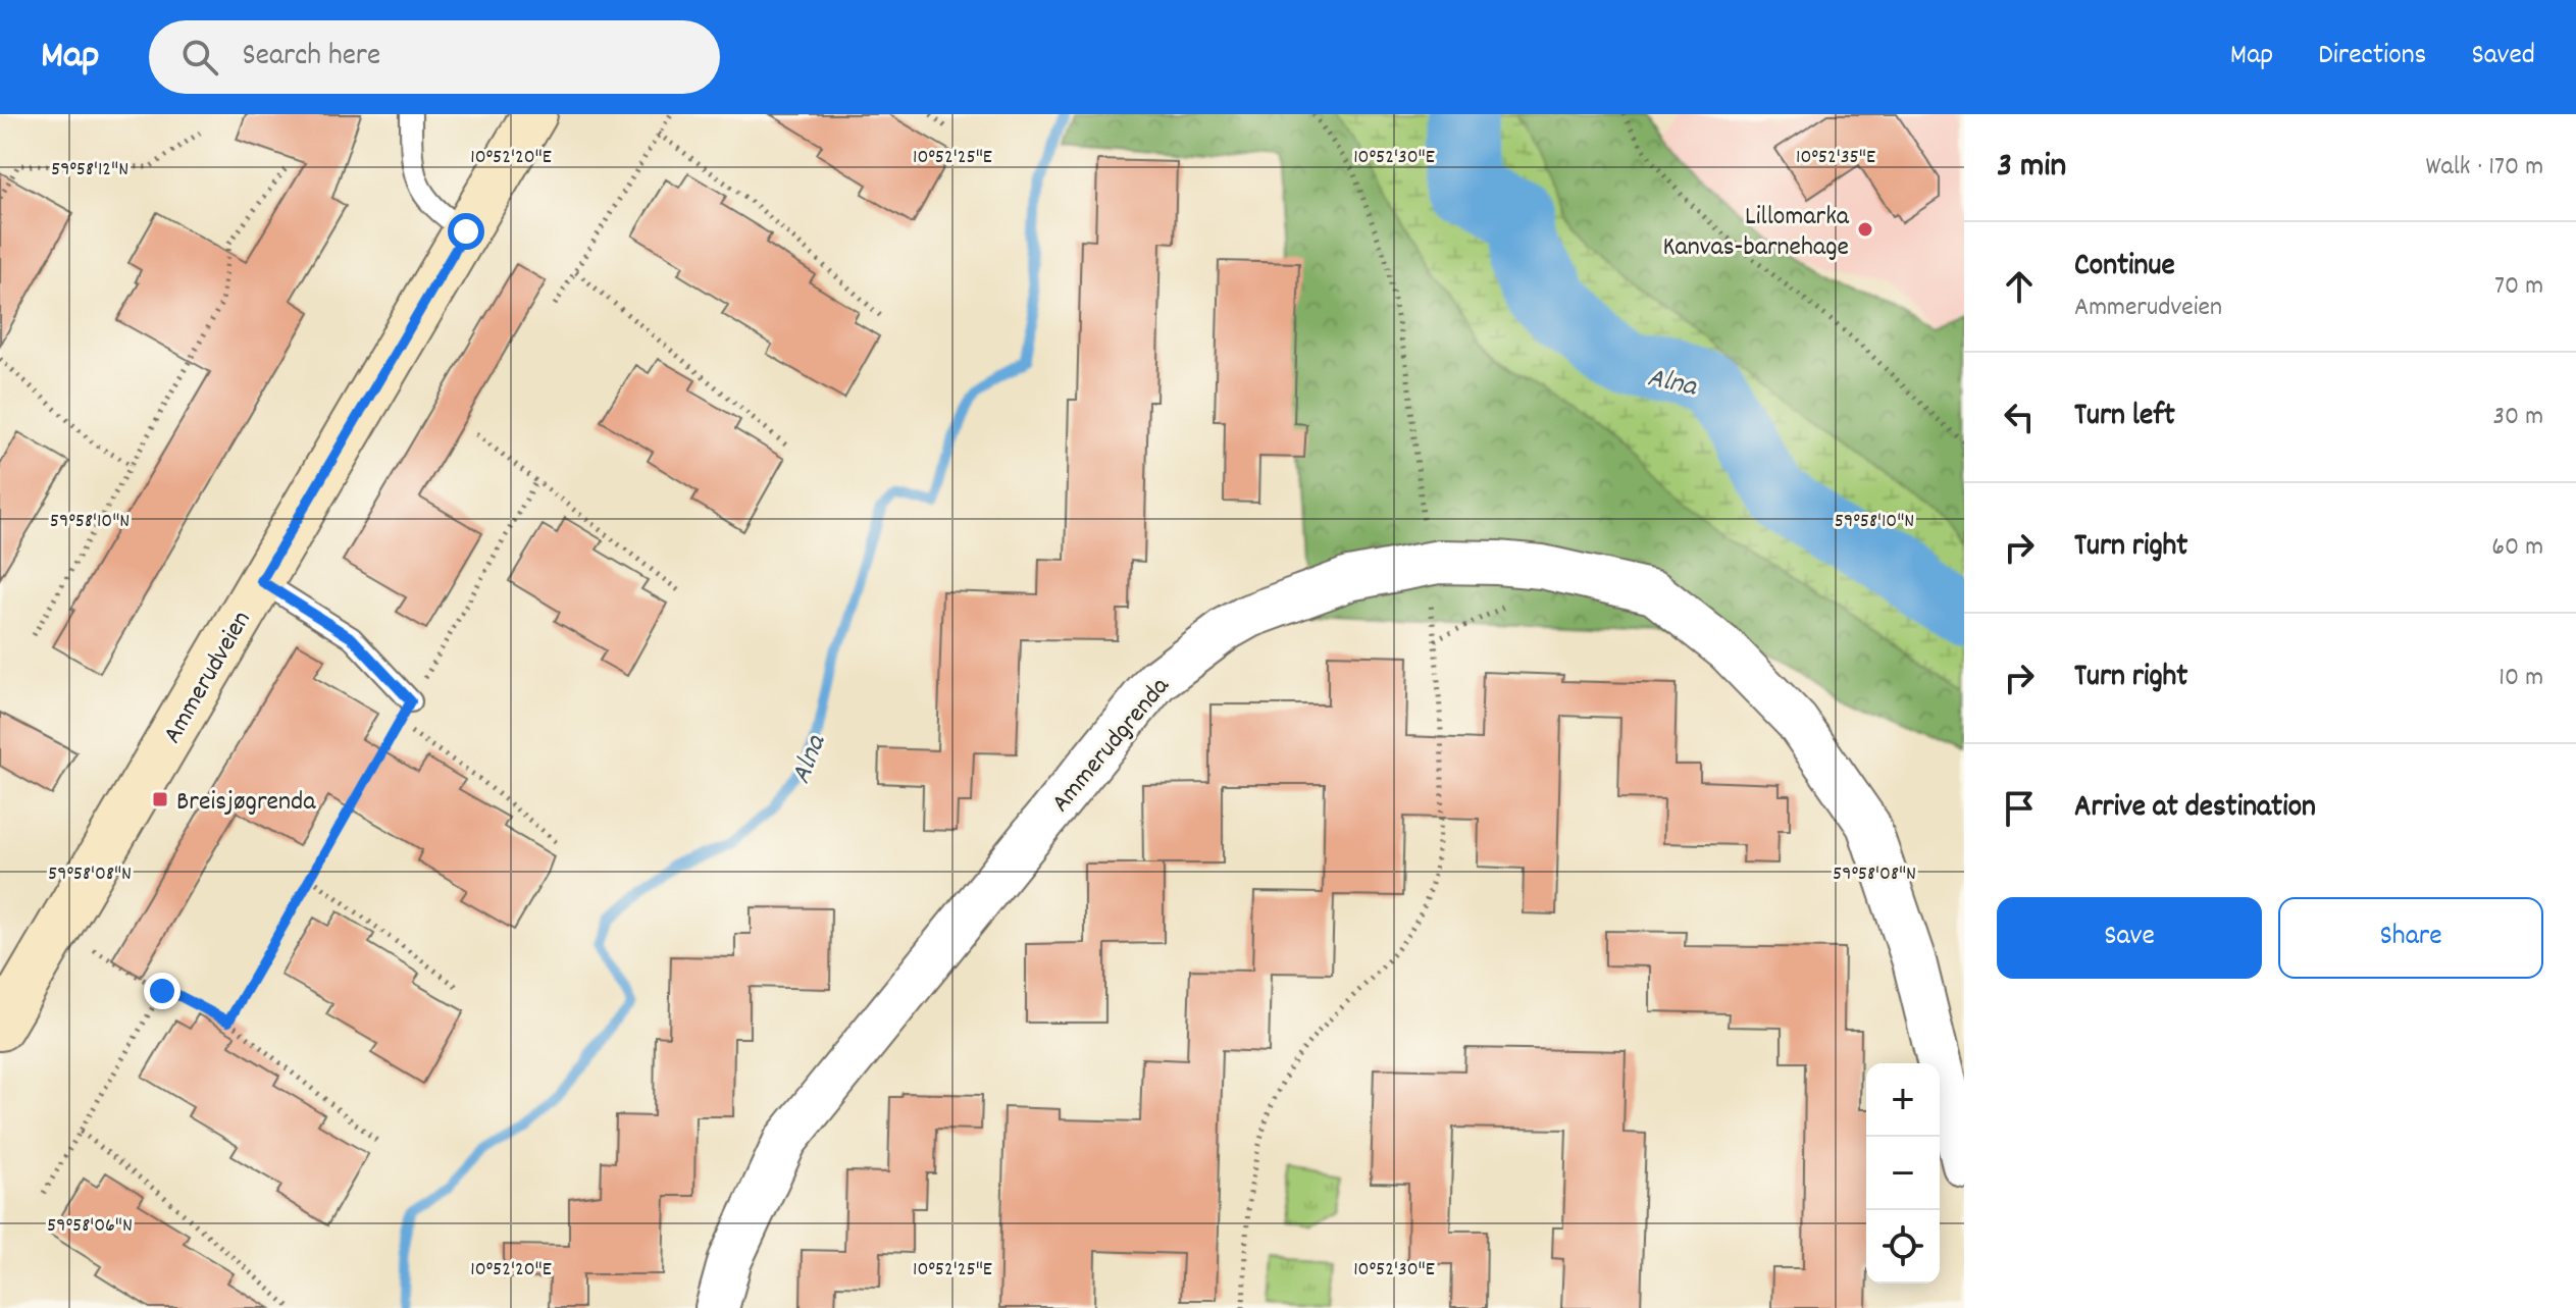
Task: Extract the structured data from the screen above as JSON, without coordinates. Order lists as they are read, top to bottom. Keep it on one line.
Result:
{"streets":{"street":["Ammerudveien","Ammerudgrenda"]},"water":["Alna"],"places":{"other":["Lillomarka Kanvas-barnehage"],"transit":["Breisjøgrenda"]},"page":{"header":"Map","search":"Search here","nav":["Map","Directions","Saved"],"heading":["3 min","Walk · 170 m"],"list":[["Continue","Ammerudveien","70 m"],["Turn left","30 m"],["Turn right","60 m"],["Turn right","10 m"],"Arrive at destination"],"buttons":["Save","Share"],"map_buttons":["+","−"]},"coordinates":["10°52'20\"E","10°52'25\"E","10°52'30\"E","10°52'35\"E","59°58'12\"N","59°58'10\"N","59°58'08\"N","59°58'06\"N"]}
